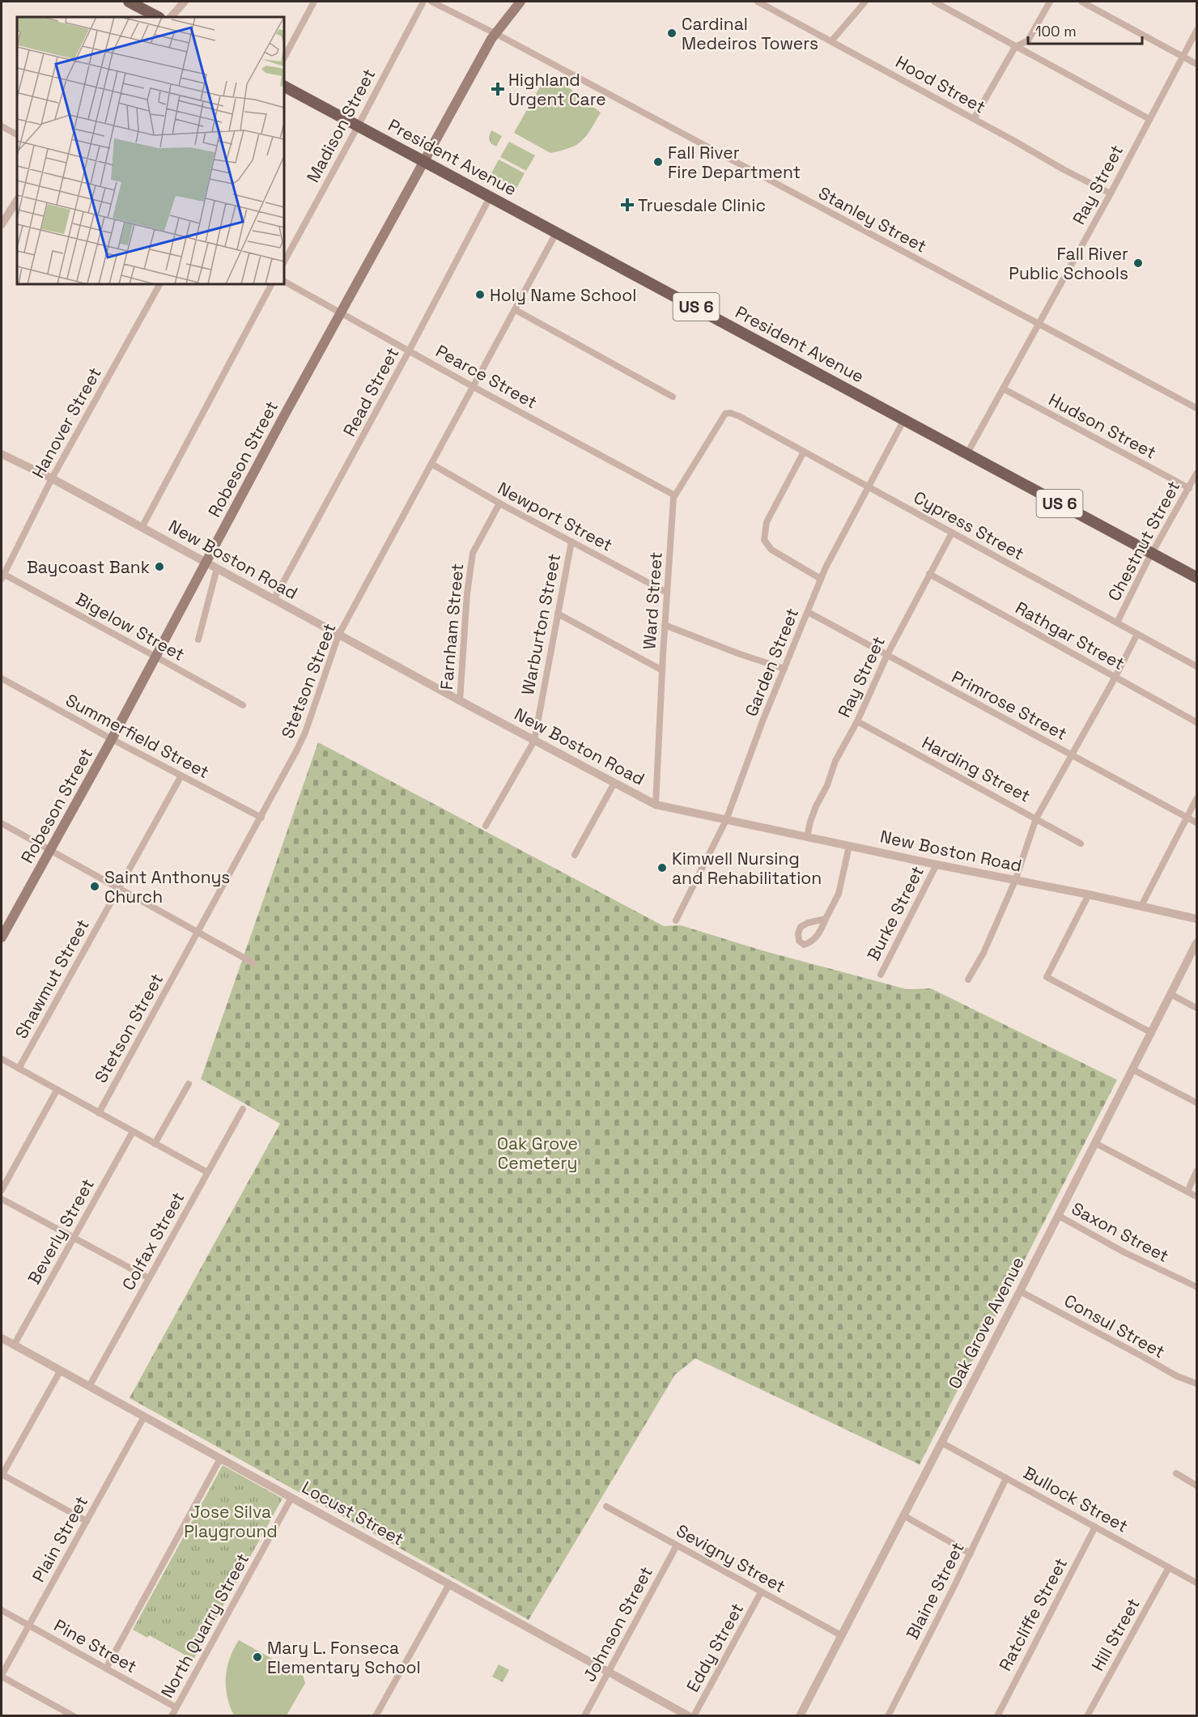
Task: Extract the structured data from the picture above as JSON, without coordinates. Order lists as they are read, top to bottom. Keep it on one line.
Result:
{"streets":{"main road":["President Avenue","US 6","Robeson Street"],"street":["Hood Street","Madison Street","Ray Street","Stanley Street","Pearce Street","Read Street","Hanover Street","Hudson Street","Newport Street","Cypress Street","Chestnut Street","New Boston Road","Ward Street","Warburton Street","Bigelow Street","Farnham Street","Rathgar Street","Garden Street","Stetson Street","Primrose Street","Summerfield Street","Harding Street","Burke Street","Shawmut Street","Beverly Street","Saxon Street","Colfax Street","Oak Grove Avenue","Consul Street","Bullock Street","Locust Street","Plain Street","Sevigny Street","Blaine Street","Ratcliffe Street","Johnson Street","North Quarry Street","Hill Street","Pine Street","Eddy Street"]},"crossings":[["Hood Street","Ray Street"],["Madison Street","President Avenue"],["President Avenue","Ray Street"],["President Avenue","Read Street"],["President Avenue","Robeson Street"],["President Avenue","Chestnut Street"],["President Avenue","Garden Street"],["President Avenue","Stetson Street"],["Ray Street","Stanley Street"],["Ray Street","Hudson Street"],["Ray Street","Cypress Street"],["Ray Street","New Boston Road"],["Ray Street","Rathgar Street"],["Ray Street","Primrose Street"],["Ray Street","Harding Street"],["Stanley Street","Robeson Street"],["Pearce Street","Read Street"],["Pearce Street","Robeson Street"],["Pearce Street","Ward Street"],["Pearce Street","Stetson Street"],["Read Street","New Boston Road"],["Hanover Street","New Boston Road"],["Hanover Street","Bigelow Street"],["Hudson Street","Chestnut Street"],["Robeson Street","New Boston Road"],["Robeson Street","Bigelow Street"],["Robeson Street","Summerfield Street"],["Newport Street","Ward Street"],["Newport Street","Warburton Street"],["Newport Street","Farnham Street"],["Newport Street","Stetson Street"],["Cypress Street","Chestnut Street"],["Cypress Street","Ward Street"],["Cypress Street","Garden Street"],["New Boston Road","Ward Street"],["New Boston Road","Warburton Street"],["New Boston Road","Farnham Street"],["New Boston Road","Garden Street"],["New Boston Road","Stetson Street"],["New Boston Road","Burke Street"],["Garden Street","Primrose Street"],["Stetson Street","Summerfield Street"],["Summerfield Street","Shawmut Street"],["Beverly Street","Locust Street"],["Saxon Street","Oak Grove Avenue"],["Colfax Street","Locust Street"],["Oak Grove Avenue","Consul Street"],["Oak Grove Avenue","Bullock Street"],["Oak Grove Avenue","Sevigny Street"],["Bullock Street","Blaine Street"],["Bullock Street","Ratcliffe Street"],["Bullock Street","Hill Street"],["Locust Street","Plain Street"],["Locust Street","Johnson Street"],["Locust Street","North Quarry Street"],["Plain Street","Pine Street"],["Sevigny Street","Johnson Street"],["Sevigny Street","Eddy Street"],["North Quarry Street","Pine Street"]],"parks":["Oak Grove Cemetery","Jose Silva Playground"],"places":{"other":["Cardinal Medeiros Towers","Fall River Fire Department","Fall River Public Schools","Holy Name School","Baycoast Bank","Kimwell Nursing and Rehabilitation","Saint Anthonys Church","Mary L. Fonseca Elementary School"],"health":["Highland Urgent Care","Truesdale Clinic"]},"scale_bar":"100 m"}
